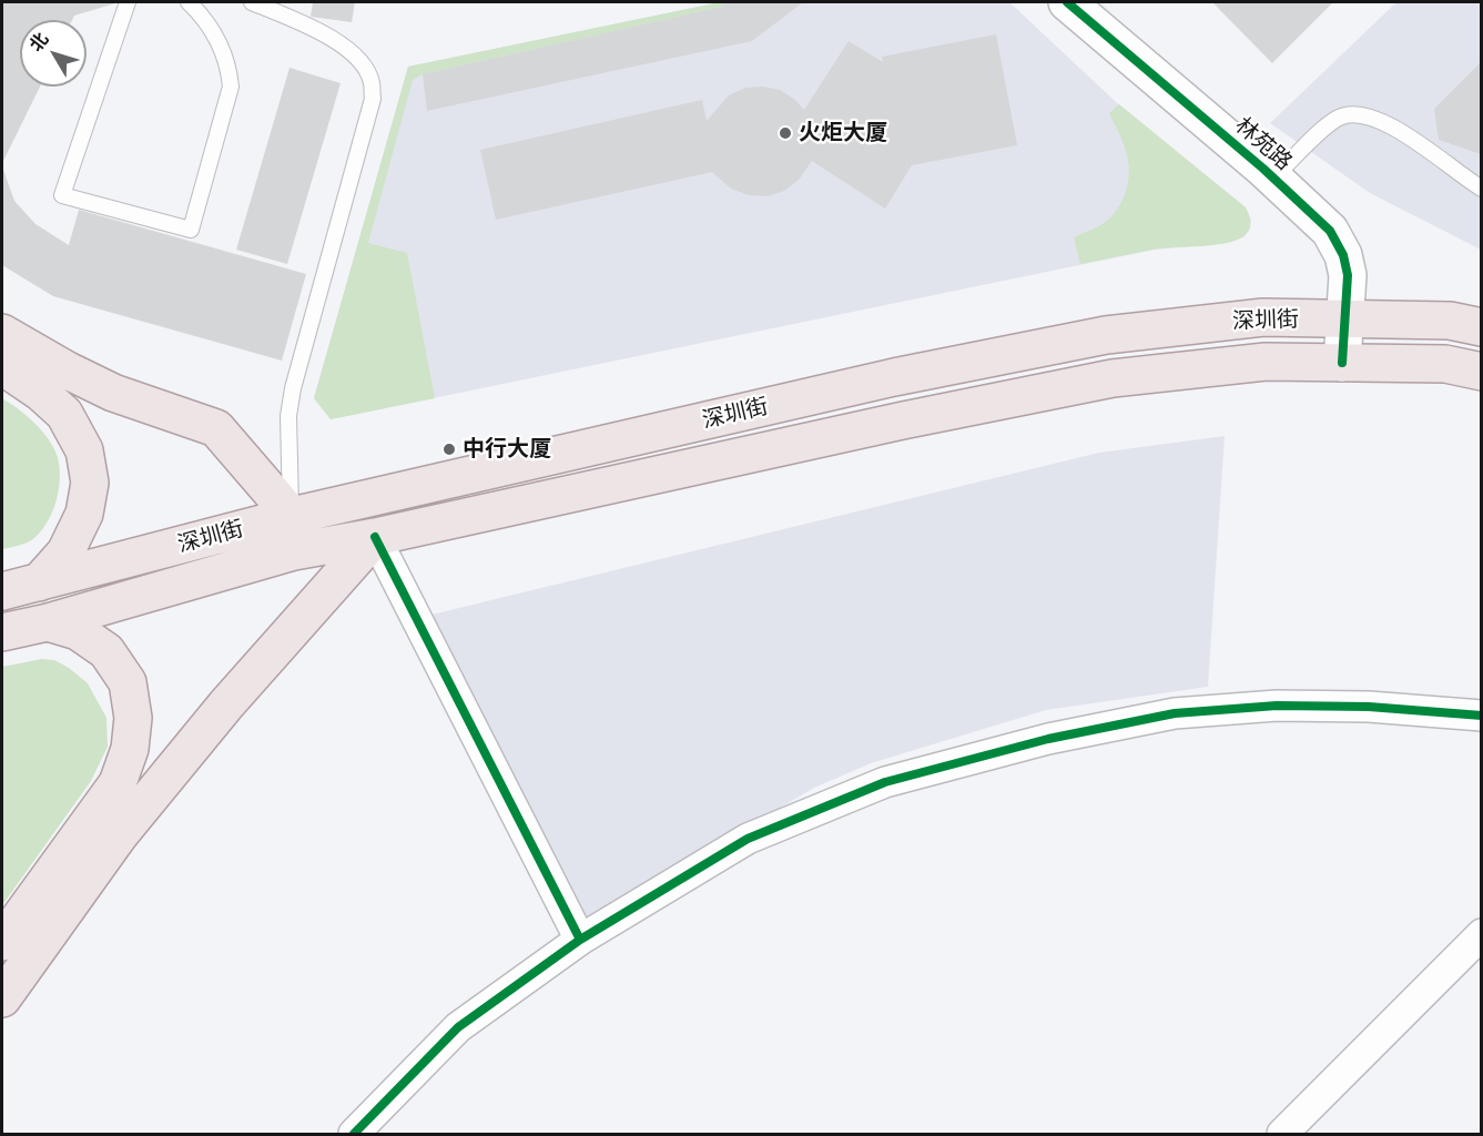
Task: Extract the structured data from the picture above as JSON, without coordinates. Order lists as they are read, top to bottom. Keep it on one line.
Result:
{"streets":{"main road":["深圳街"],"street":["林苑路"]},"crossings":[["林苑路","深圳街"]],"places":["火炬大厦","中行大厦"],"north":"top left"}
